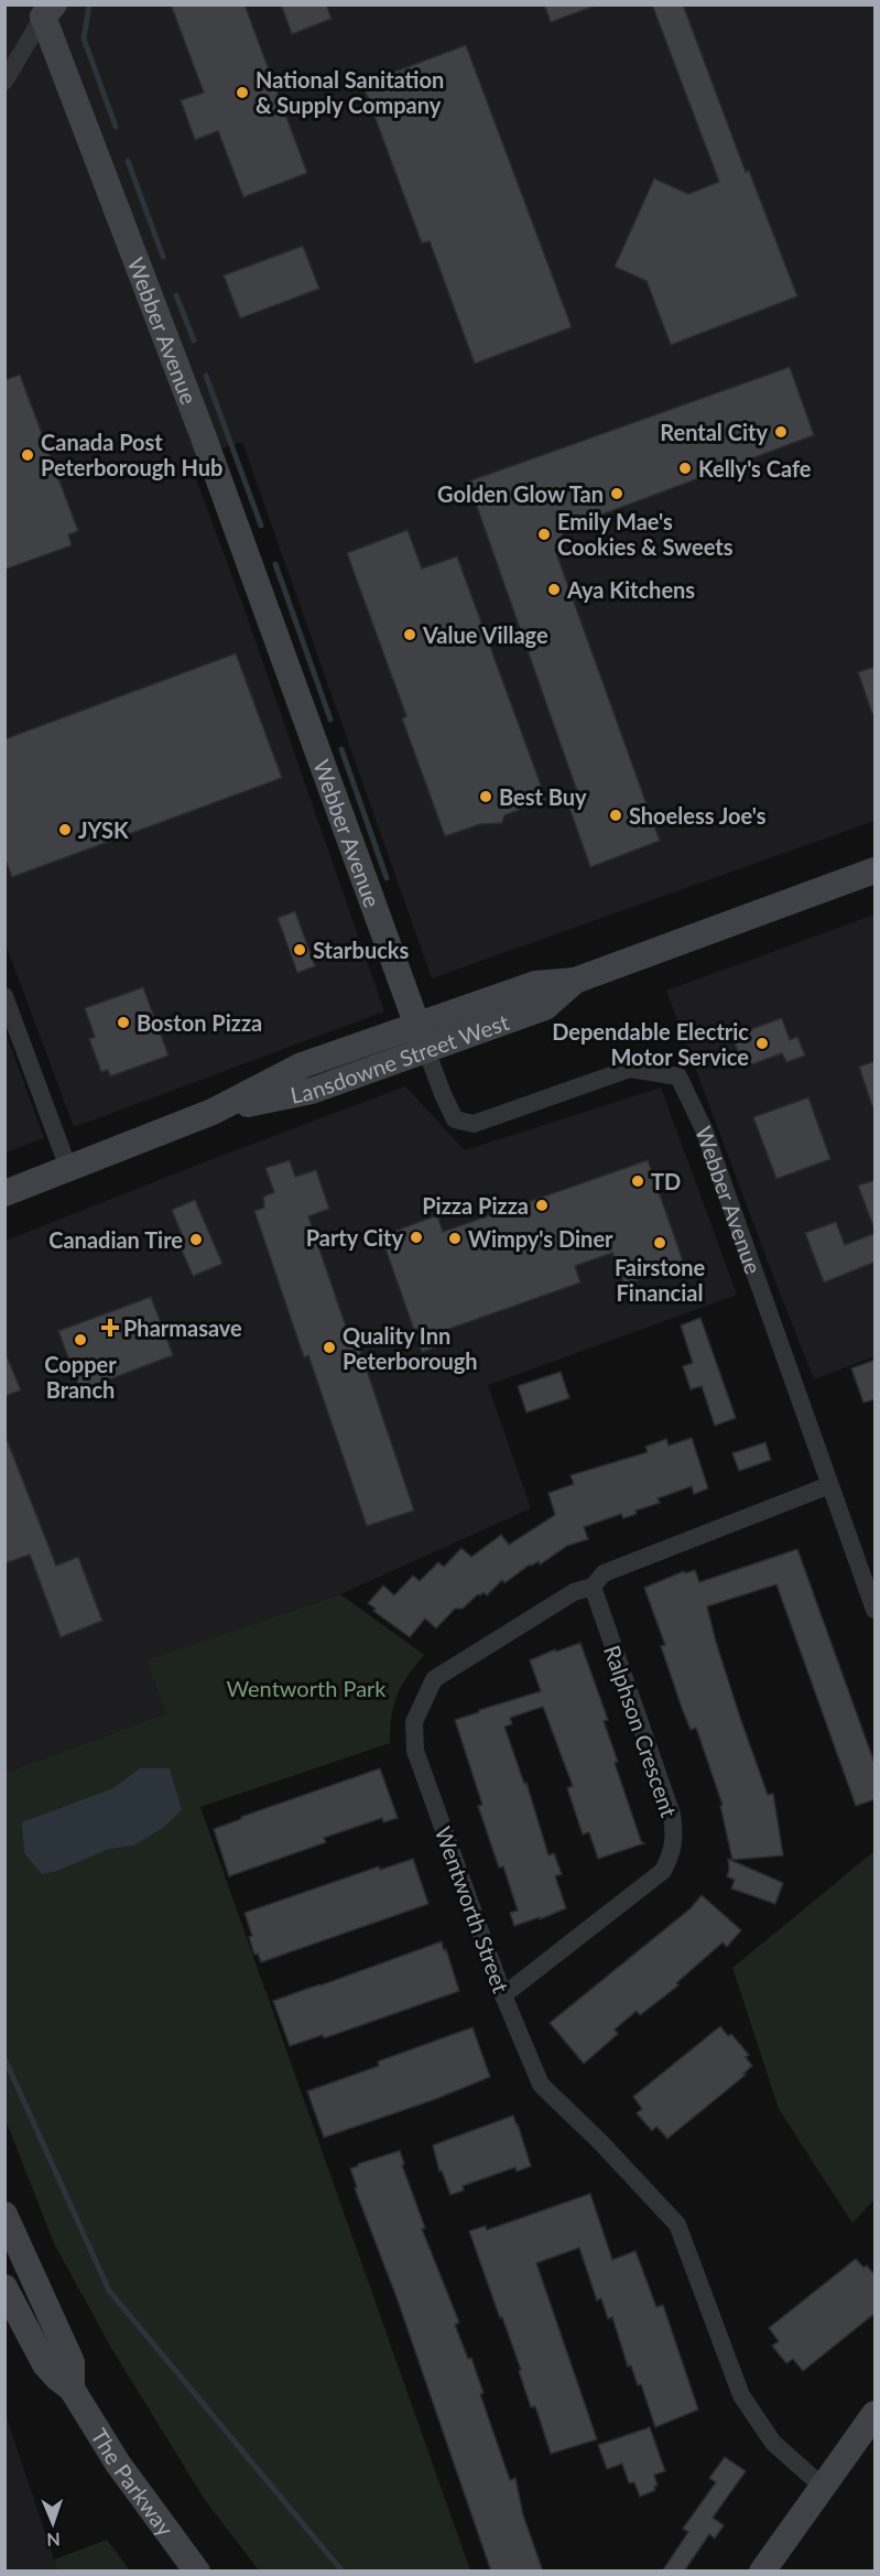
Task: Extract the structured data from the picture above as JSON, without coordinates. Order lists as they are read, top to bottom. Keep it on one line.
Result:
{"streets":{"main road":["Webber Avenue","Lansdowne Street West","The Parkway"],"street":["Ralphson Crescent","Wentworth Street"]},"crossings":[["Webber Avenue","Lansdowne Street West"],["Webber Avenue","Wentworth Street"],["Ralphson Crescent","Wentworth Street"]],"parks":["Wentworth Park"],"places":{"other":["National Sanitation & Supply Company","Rental City","Canada Post Peterborough Hub","Kelly's Cafe","Golden Glow Tan","Emily Mae's Cookies & Sweets","Aya Kitchens","Value Village","Best Buy","Shoeless Joe's","JYSK","Starbucks","Boston Pizza","Dependable Electric Motor Service","TD","Pizza Pizza","Party City","Wimpy's Diner","Canadian Tire","Fairstone Financial","Copper Branch","Quality Inn Peterborough"],"health":["Pharmasave"]},"north":"bottom"}
